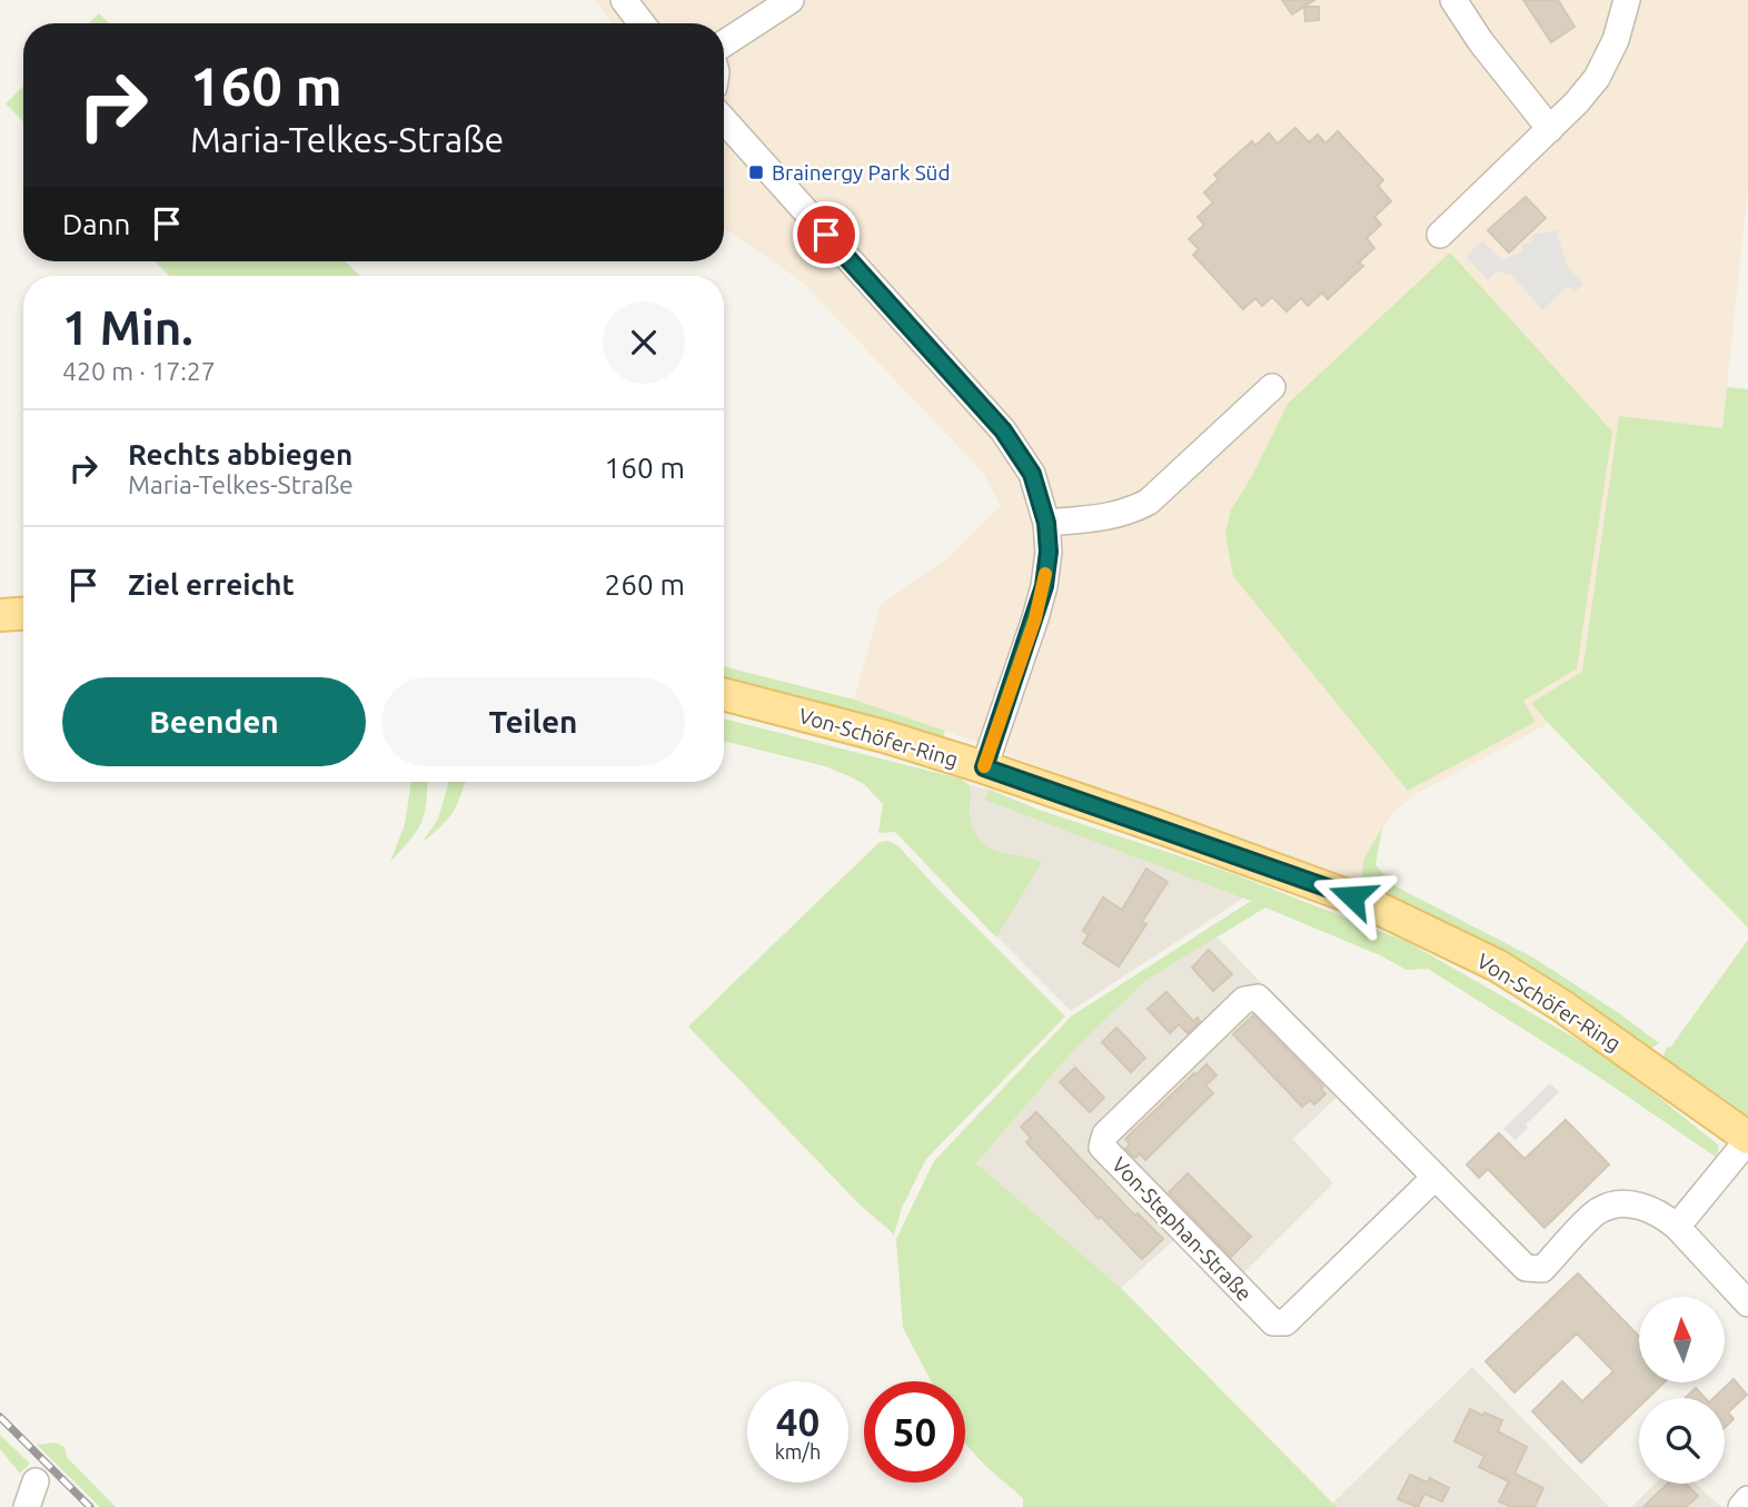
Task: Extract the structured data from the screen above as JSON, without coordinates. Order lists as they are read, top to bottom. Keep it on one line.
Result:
{"streets":{"main road":["Von-Schöfer-Ring"],"street":["Von-Stephan-Straße"]},"places":{"transit":["Brainergy Park Süd"]},"north":"top","page":{"turn":["160 m","Maria-Telkes-Straße"],"then":"Dann","heading":["1 Min.","420 m · 17:27"],"list":[{"name":"Rechts abbiegen","note":"Maria-Telkes-Straße","value":"160 m"},{"name":"Ziel erreicht","value":"260 m"}],"buttons":["Beenden","Teilen"],"speed":"40 km/h","limit":"50"}}
